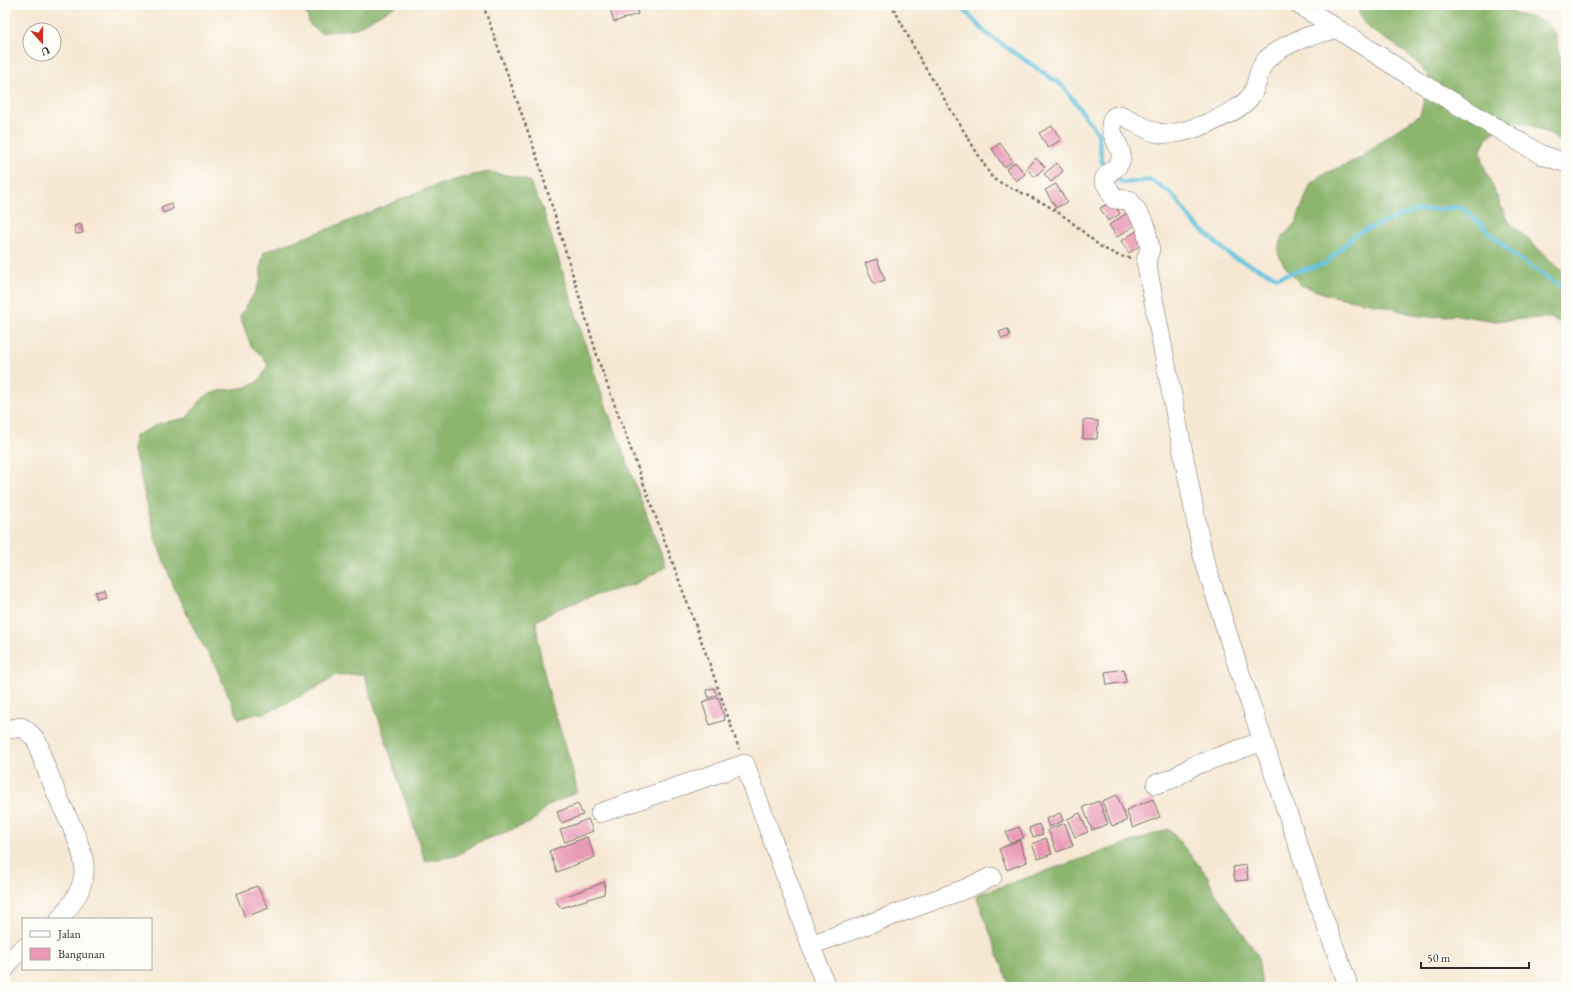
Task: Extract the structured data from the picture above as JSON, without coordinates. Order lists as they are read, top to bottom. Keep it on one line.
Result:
{"legend":["Jalan","Bangunan"],"scale_bar":"50 m","north":"bottom"}
